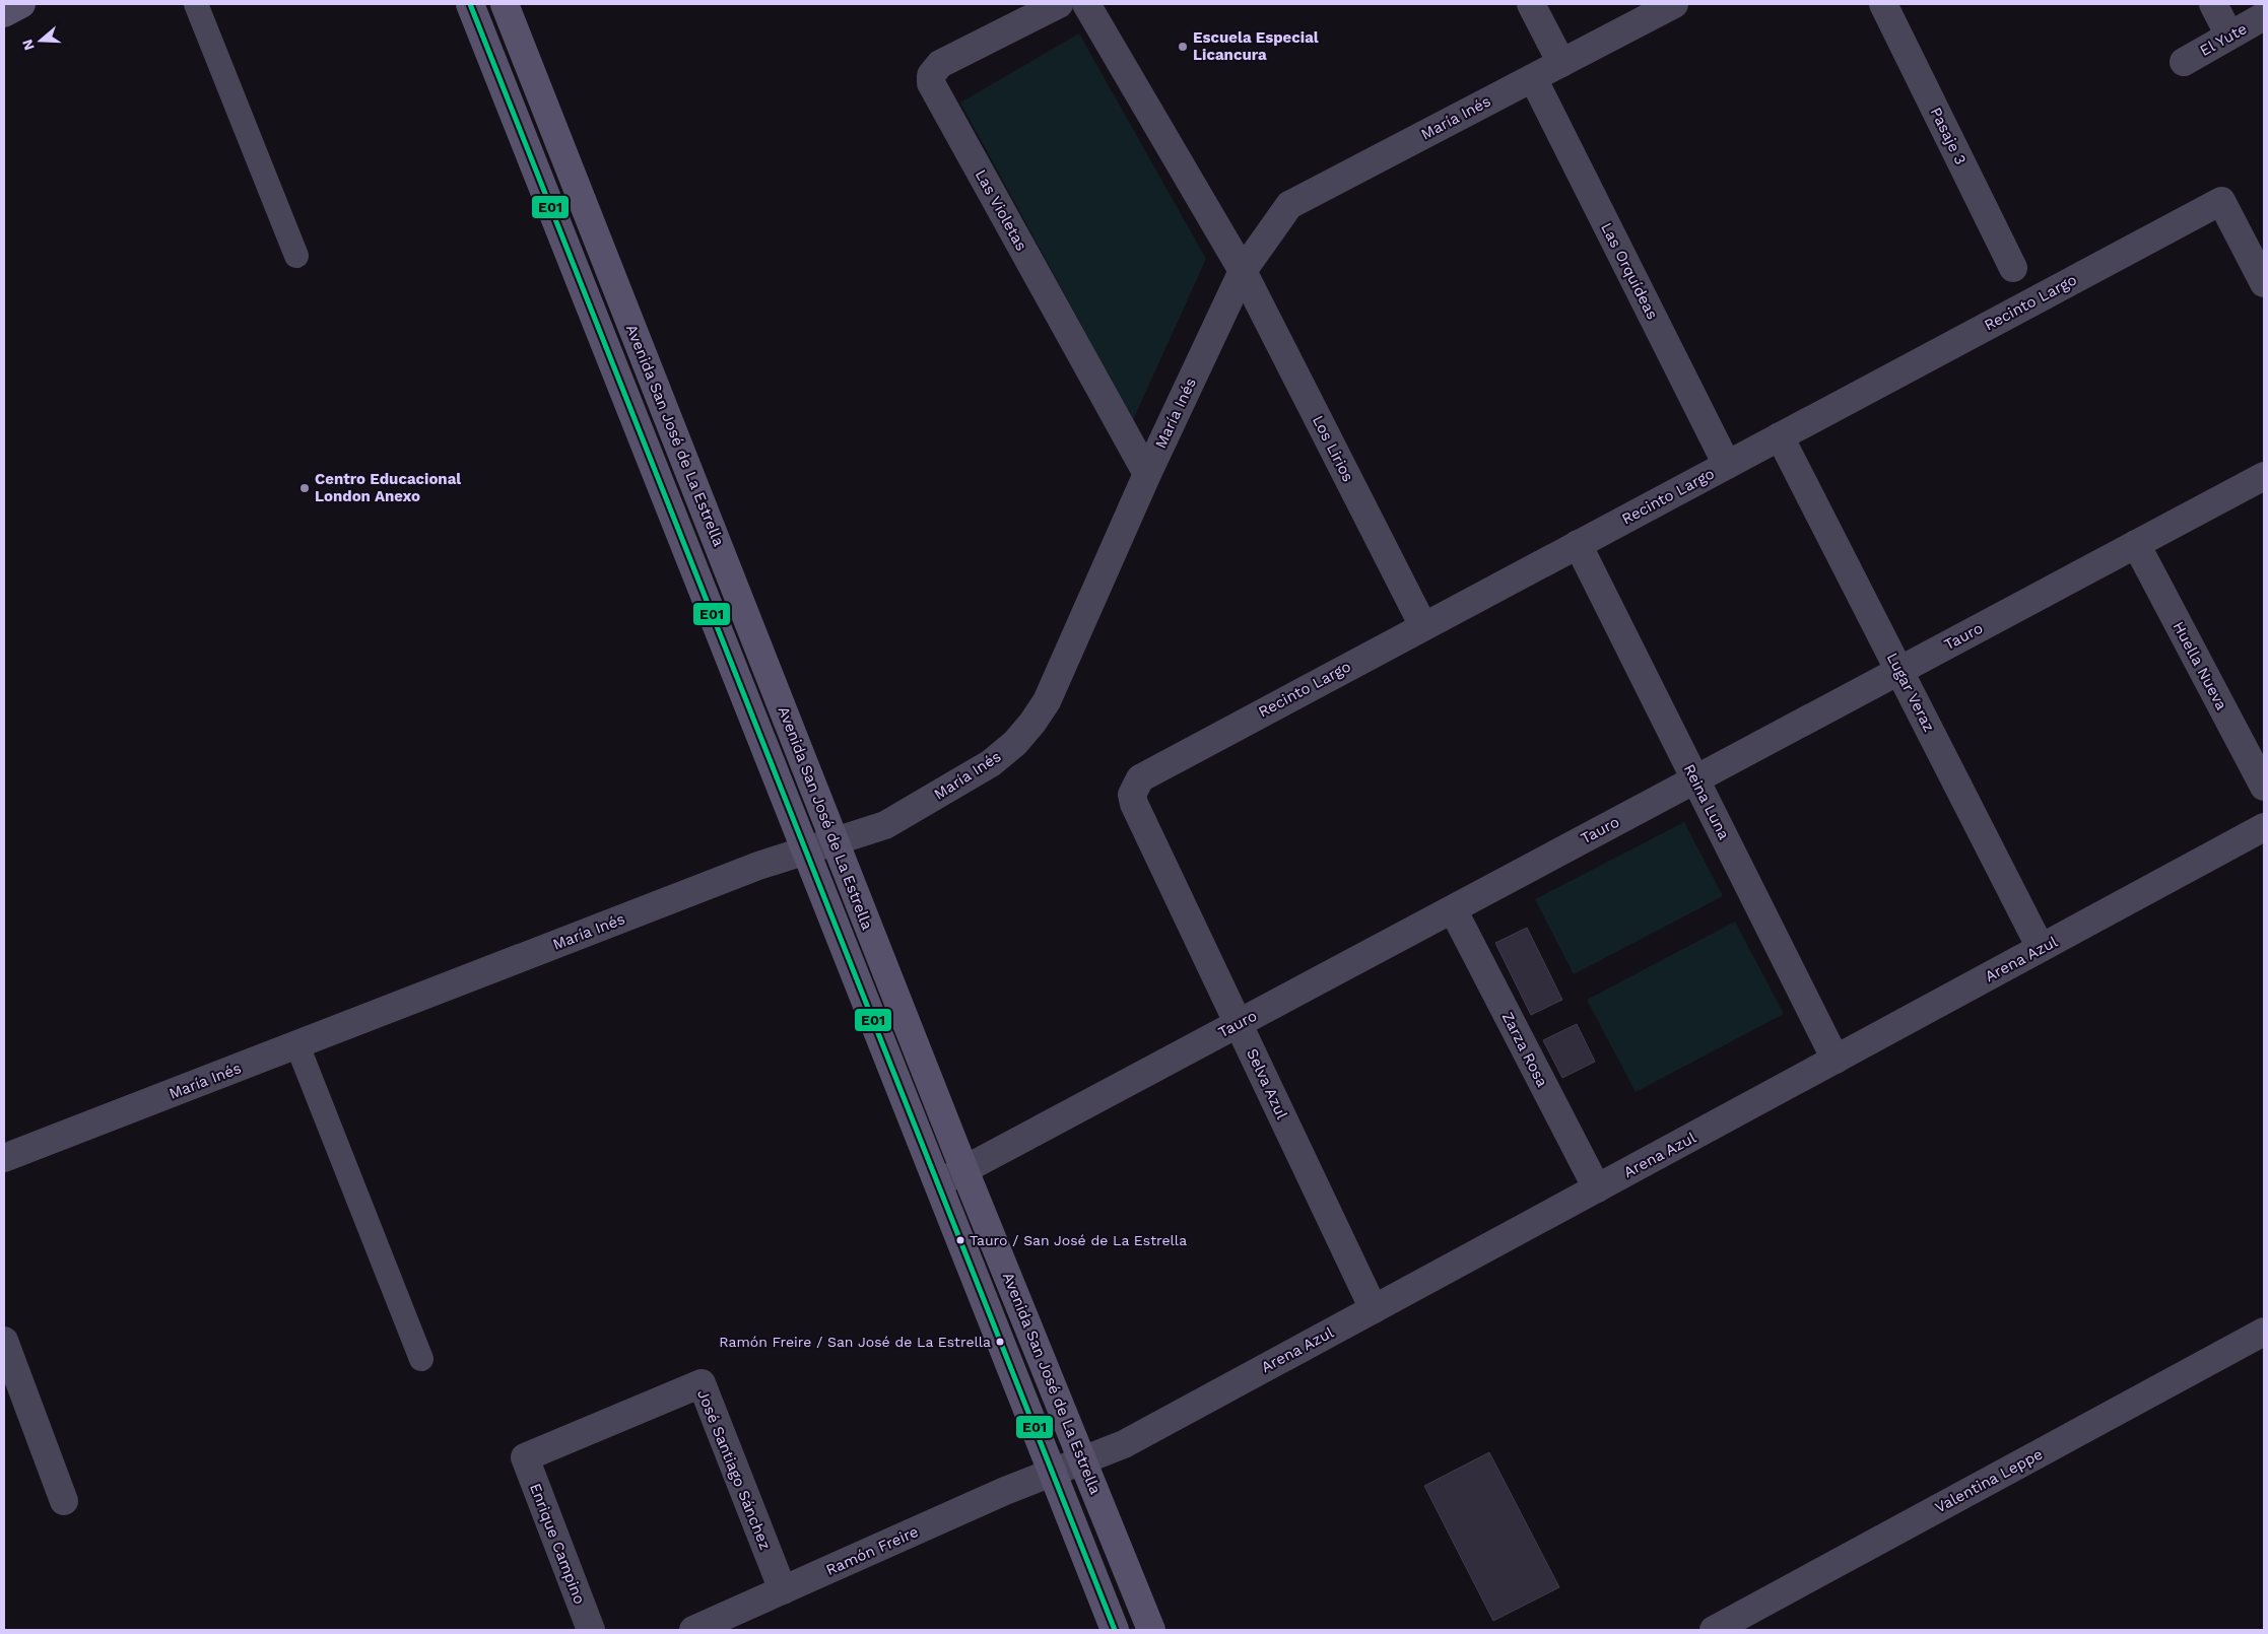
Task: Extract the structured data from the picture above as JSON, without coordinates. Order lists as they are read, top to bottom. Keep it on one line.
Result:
{"streets":{"main road":["Avenida San José de La Estrella"],"street":["El Yute","María Inés","Pasaje 3","Las Violetas","Las Orquídeas","Recinto Largo","Los Lirios","Tauro","Huella Nueva","Lugar Veraz","Reina Luna","Arena Azul","Zarza Rosa","Selva Azul","José Santiago Sánchez","Valentina Leppe","Enrique Campino","Ramón Freire"]},"crossings":[["María Inés","Las Violetas"],["María Inés","Las Orquídeas"],["María Inés","Avenida San José de La Estrella"],["María Inés","Los Lirios"],["Las Orquídeas","Recinto Largo"],["Recinto Largo","Los Lirios"],["Recinto Largo","Lugar Veraz"],["Recinto Largo","Reina Luna"],["Recinto Largo","Selva Azul"],["Avenida San José de La Estrella","Tauro"],["Avenida San José de La Estrella","Arena Azul"],["Avenida San José de La Estrella","Ramón Freire"],["Tauro","Huella Nueva"],["Tauro","Lugar Veraz"],["Tauro","Reina Luna"],["Tauro","Zarza Rosa"],["Tauro","Selva Azul"],["Lugar Veraz","Arena Azul"],["Reina Luna","Arena Azul"],["Arena Azul","Zarza Rosa"],["Arena Azul","Selva Azul"],["Arena Azul","Ramón Freire"],["José Santiago Sánchez","Enrique Campino"],["José Santiago Sánchez","Ramón Freire"]],"places":["Escuela Especial Licancura","Centro Educacional London Anexo","Tauro / San José de La Estrella","Ramón Freire / San José de La Estrella"],"lines":["transit line E01"],"north":"left"}
